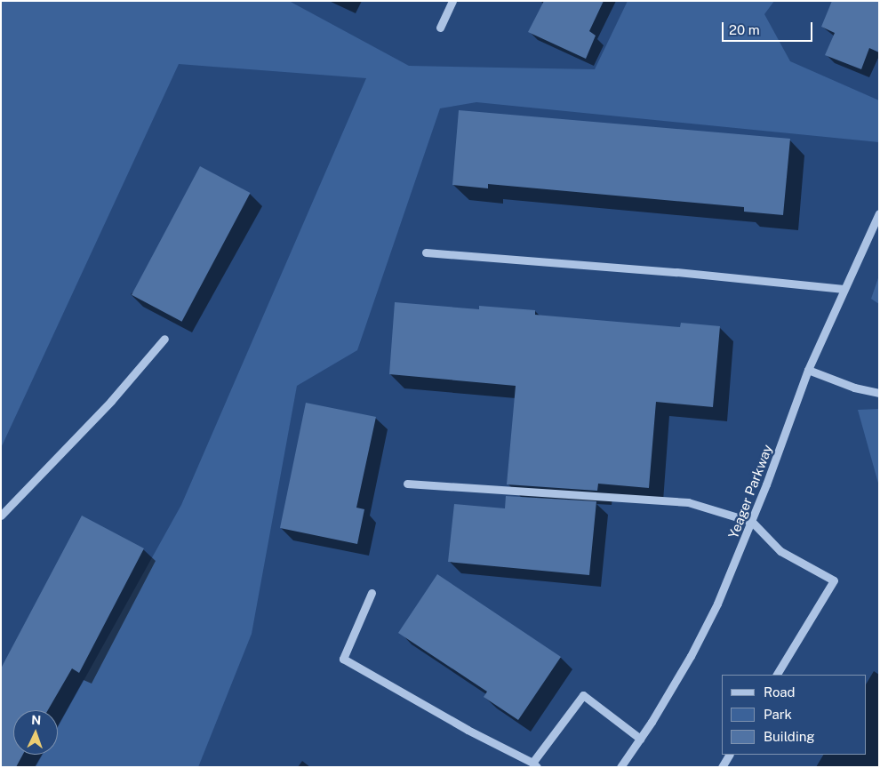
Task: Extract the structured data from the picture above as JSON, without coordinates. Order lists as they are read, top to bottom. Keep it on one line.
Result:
{"streets":{"street":["Yeager Parkway"]},"legend":["Road","Park","Building"],"scale_bar":"20 m","north":"top"}
